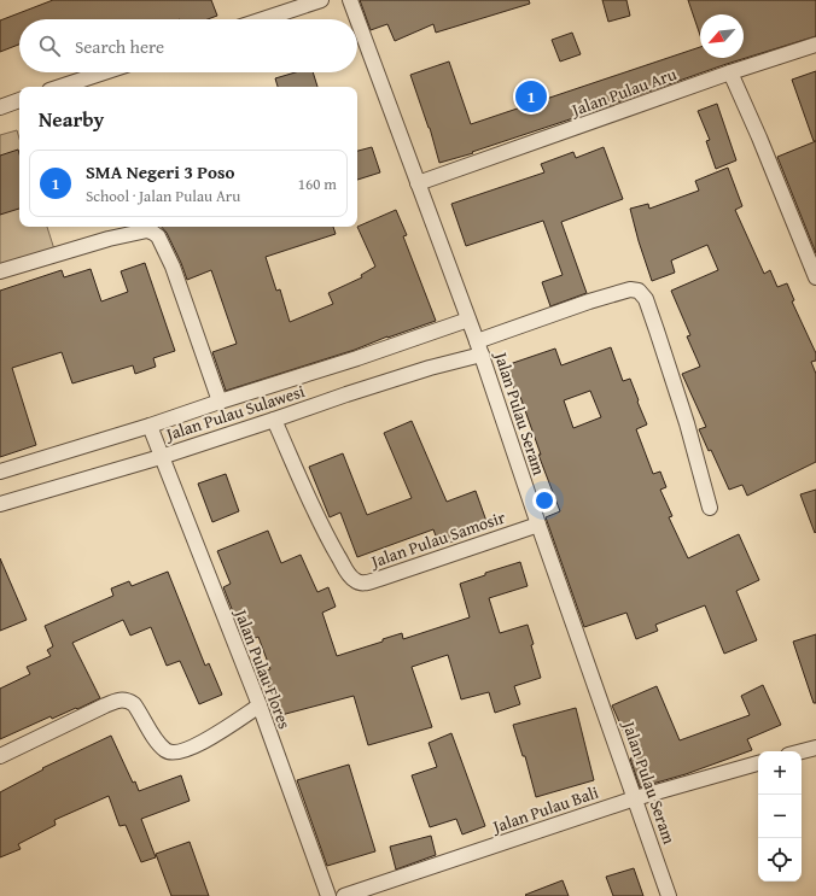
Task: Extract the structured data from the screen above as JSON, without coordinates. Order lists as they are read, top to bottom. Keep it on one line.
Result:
{"streets":{"street":["Jalan Pulau Aru","Jalan Pulau Sulawesi","Jalan Pulau Seram","Jalan Pulau Samosir","Jalan Pulau Flores","Jalan Pulau Bali"]},"crossings":[["Jalan Pulau Aru","Jalan Pulau Seram"],["Jalan Pulau Sulawesi","Jalan Pulau Seram"],["Jalan Pulau Sulawesi","Jalan Pulau Samosir"],["Jalan Pulau Sulawesi","Jalan Pulau Flores"],["Jalan Pulau Seram","Jalan Pulau Samosir"],["Jalan Pulau Seram","Jalan Pulau Bali"]],"north":"bottom left","page":{"search":"Search here","pins":"1","heading":"Nearby","list":[{"mark":"1","name":"SMA Negeri 3 Poso","note":"School · Jalan Pulau Aru","value":"160 m"}],"map_buttons":["+","−"]}}
